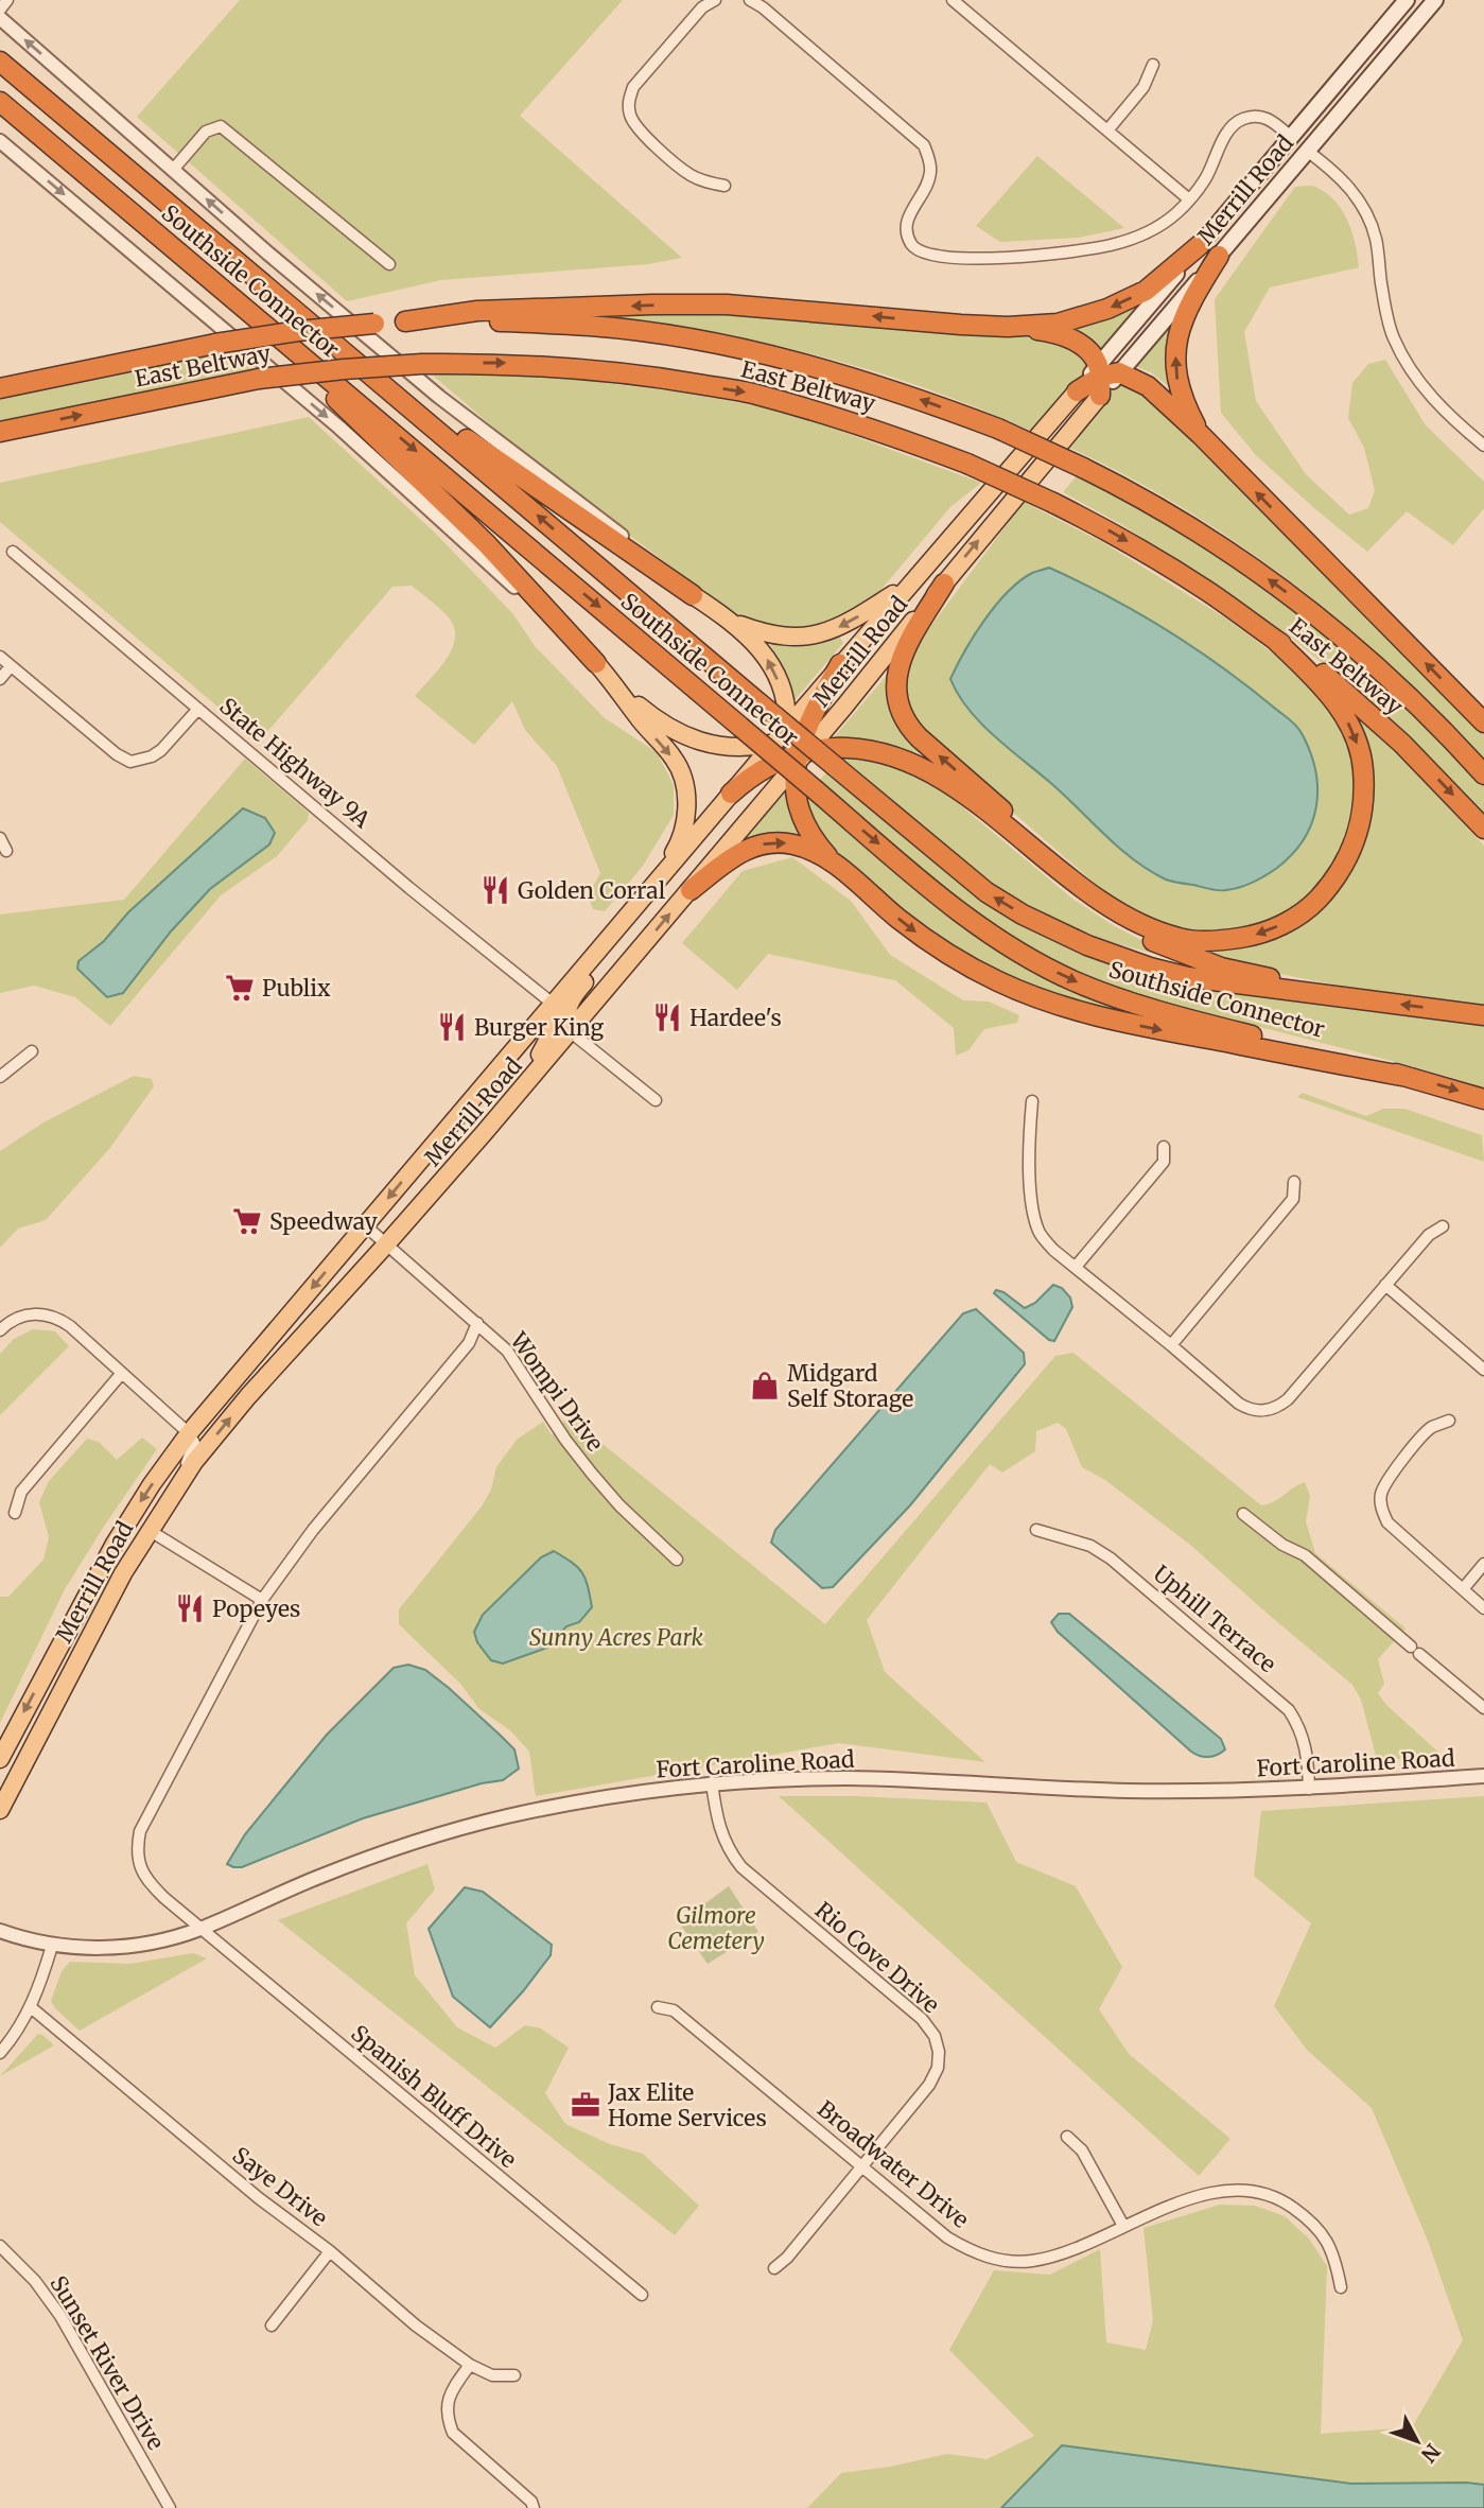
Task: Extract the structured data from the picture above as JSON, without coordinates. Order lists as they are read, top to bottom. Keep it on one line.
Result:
{"streets":{"highway":["Southside Connector","East Beltway"],"main road":["Merrill Road"],"street":["State Highway 9A","Wompi Drive","Uphill Terrace","Fort Caroline Road","Rio Cove Drive","Spanish Bluff Drive","Broadwater Drive","Saye Drive","Sunset River Drive"]},"crossings":[["Merrill Road","State Highway 9A"],["Merrill Road","Wompi Drive"],["Wompi Drive","Spanish Bluff Drive"],["Uphill Terrace","Fort Caroline Road"],["Fort Caroline Road","Rio Cove Drive"],["Fort Caroline Road","Spanish Bluff Drive"],["Rio Cove Drive","Broadwater Drive"]],"parks":["Sunny Acres Park","Gilmore Cemetery"],"places":{"restaurant":["Golden Corral","Hardee's","Burger King","Popeyes"],"supermarket":["Publix","Speedway"],"shop":["Midgard Self Storage"],"office":["Jax Elite Home Services"]},"north":"bottom right"}
